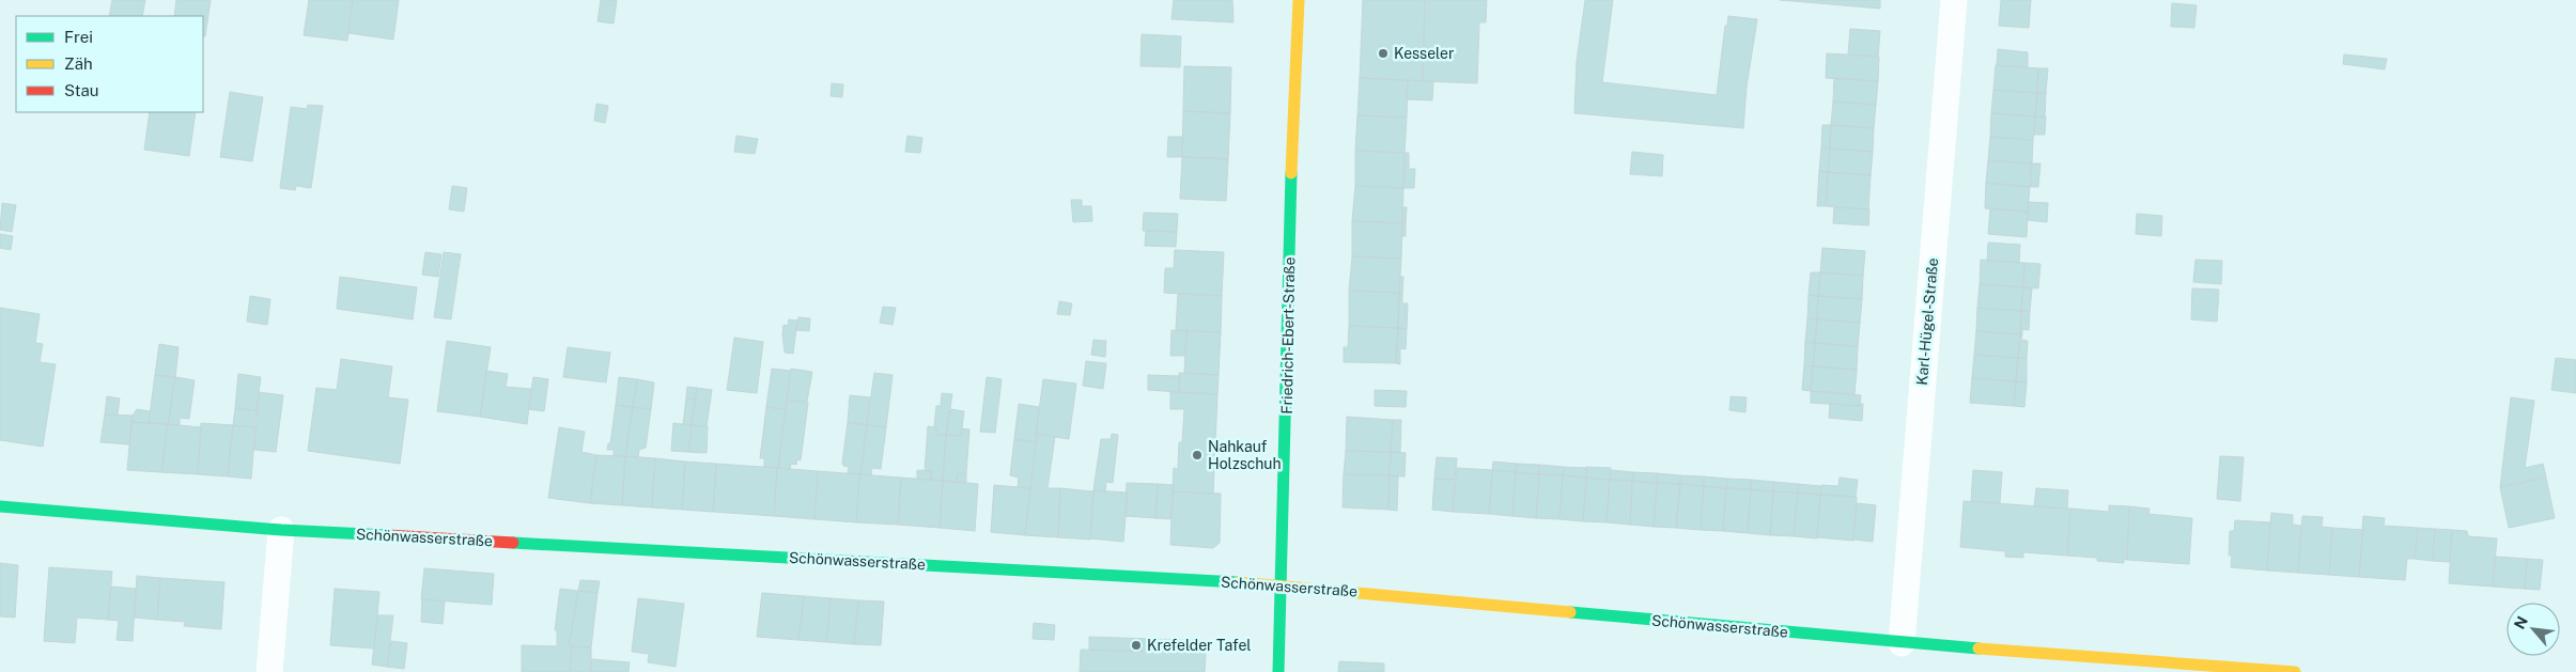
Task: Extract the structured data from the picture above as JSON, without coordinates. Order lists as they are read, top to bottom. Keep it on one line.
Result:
{"streets":{"street":["Karl-Hügel-Straße","Friedrich-Ebert-Straße","Schönwasserstraße"]},"crossings":[["Karl-Hügel-Straße","Schönwasserstraße"],["Friedrich-Ebert-Straße","Schönwasserstraße"]],"places":["Kesseler","Nahkauf Holzschuh","Krefelder Tafel"],"legend":["Frei","Zäh","Stau"],"north":"top left"}
